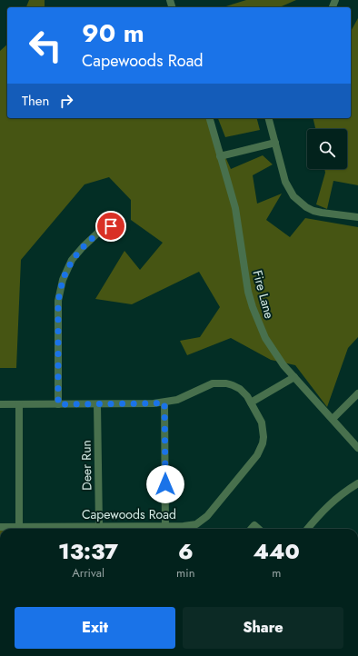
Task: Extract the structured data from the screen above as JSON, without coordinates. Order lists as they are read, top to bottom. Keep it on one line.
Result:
{"streets":{"street":["Fire Lane","Deer Run","Capewoods Road"]},"crossings":[["Deer Run","Capewoods Road"]],"page":{"turn":["90 m","Capewoods Road"],"then":"Then","eta":["13:37","Arrival","6","min","440","m"],"buttons":["Exit","Share"]}}
